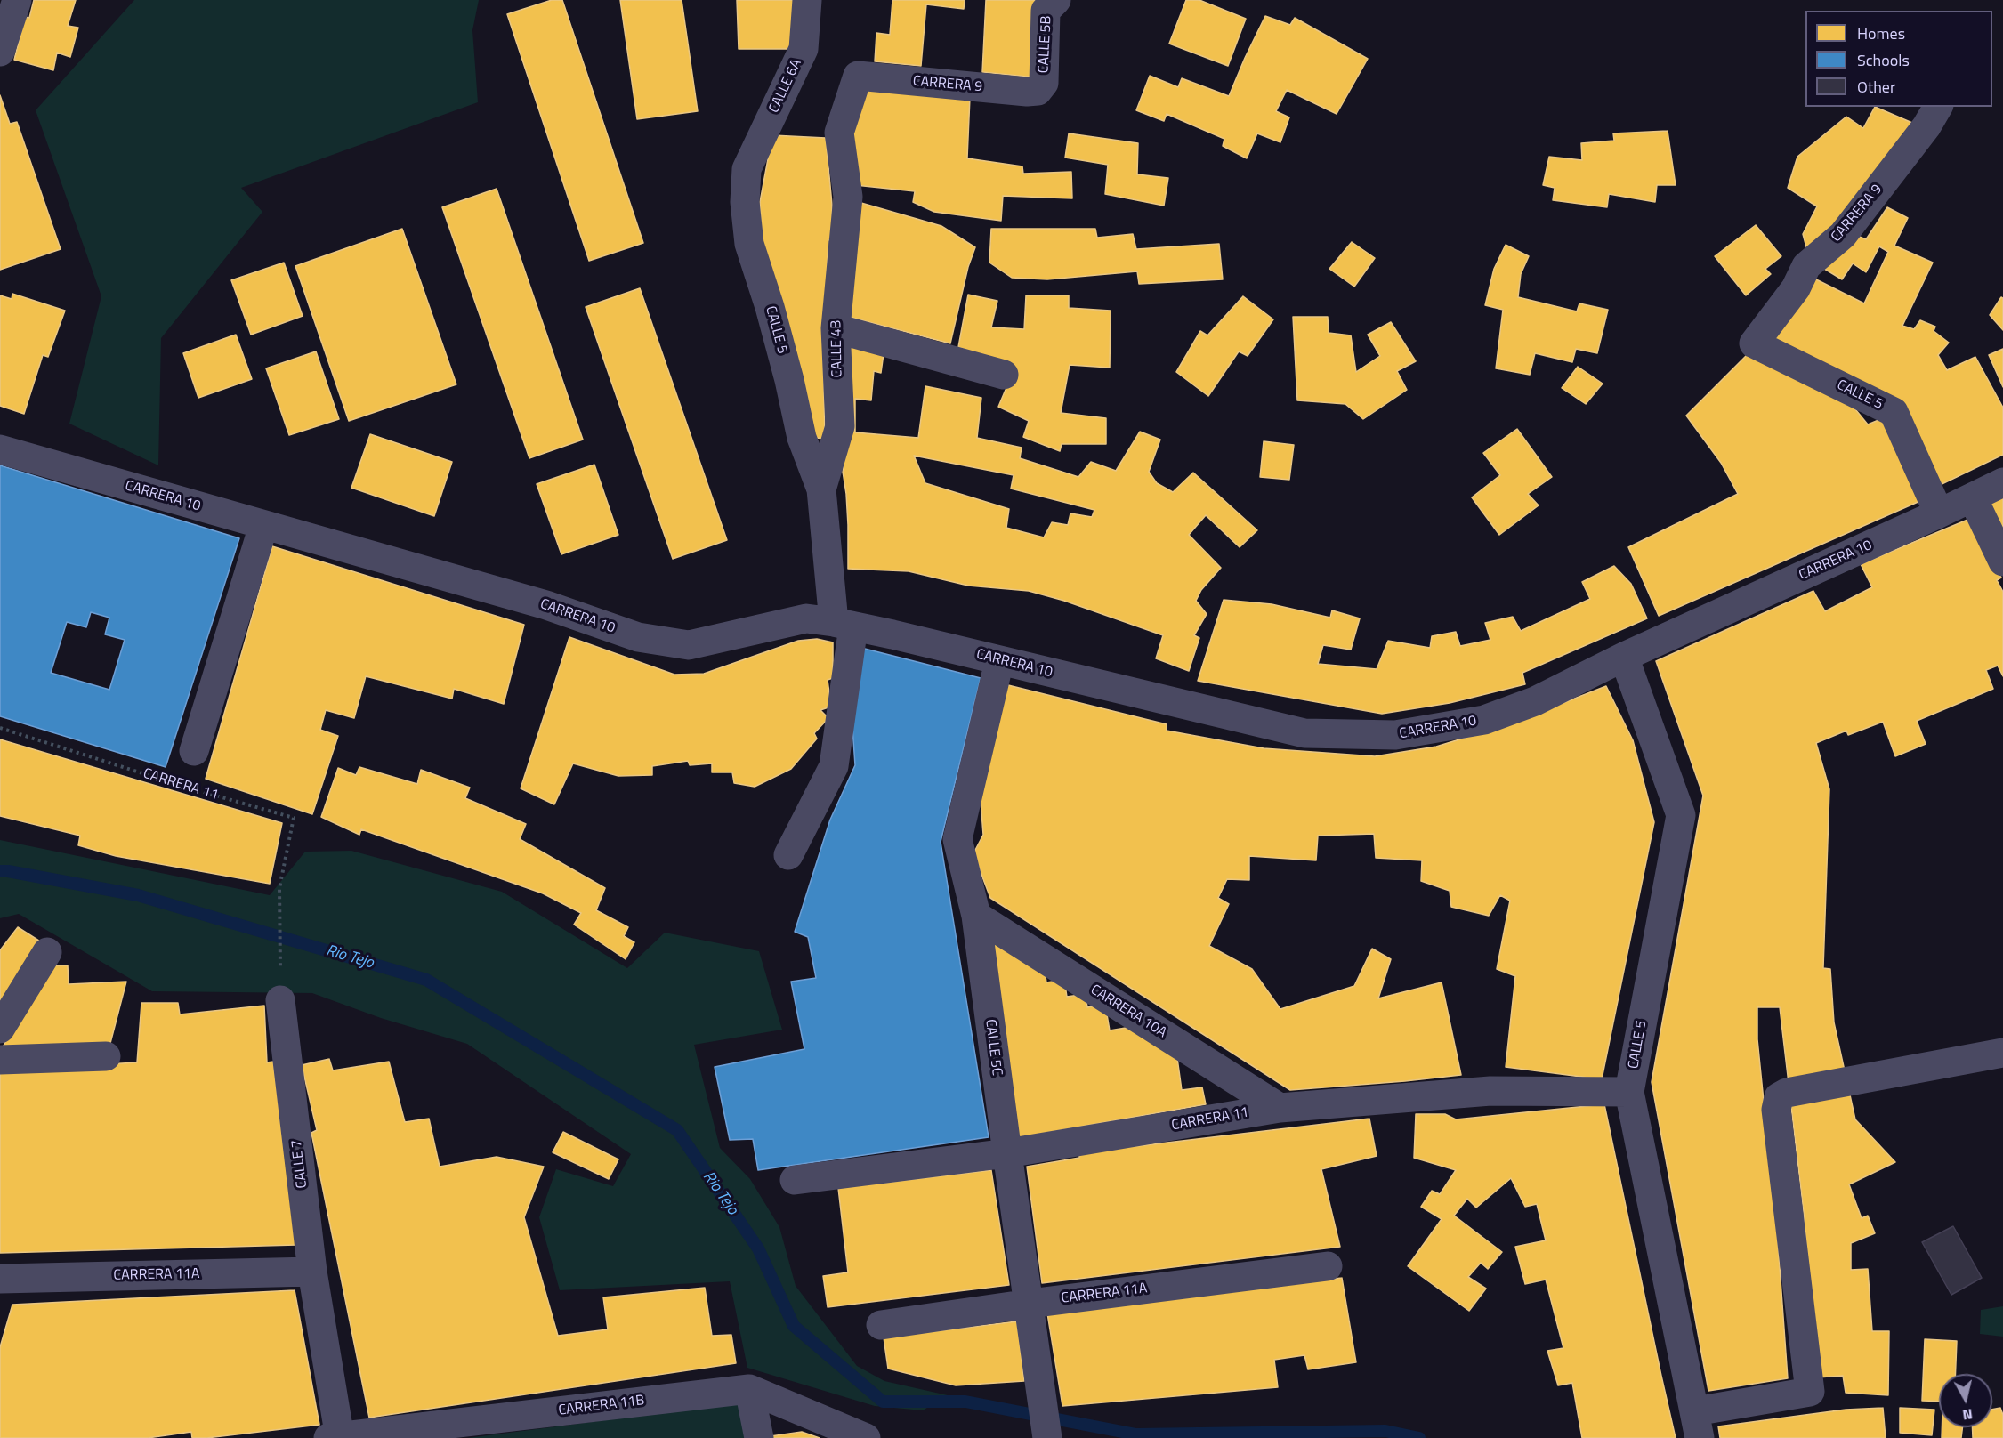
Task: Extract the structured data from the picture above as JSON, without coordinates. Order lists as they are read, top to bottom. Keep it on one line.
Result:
{"streets":{"street":["CALLE 5B","CARRERA 9","CALLE 6A","CALLE 5","CALLE 4B","CARRERA 10","CARRERA 11","CARRERA 10A","CALLE 5C","CALLE 7","CARRERA 11A","CARRERA 11B"]},"crossings":[["CALLE 5B","CARRERA 9"],["CARRERA 9","CALLE 5"],["CARRERA 9","CALLE 4B"],["CALLE 6A","CALLE 5"],["CALLE 5","CALLE 4B"],["CALLE 5","CARRERA 10"],["CALLE 5","CARRERA 11"],["CALLE 4B","CARRERA 10"],["CARRERA 10","CALLE 5C"],["CARRERA 11","CARRERA 10A"],["CARRERA 11","CALLE 5C"],["CARRERA 11","CALLE 7"],["CARRERA 10A","CALLE 5C"],["CALLE 5C","CARRERA 11A"],["CALLE 7","CARRERA 11A"],["CALLE 7","CARRERA 11B"]],"water":["Rio Tejo"],"legend":["Homes","Schools","Other"],"north":"bottom"}
